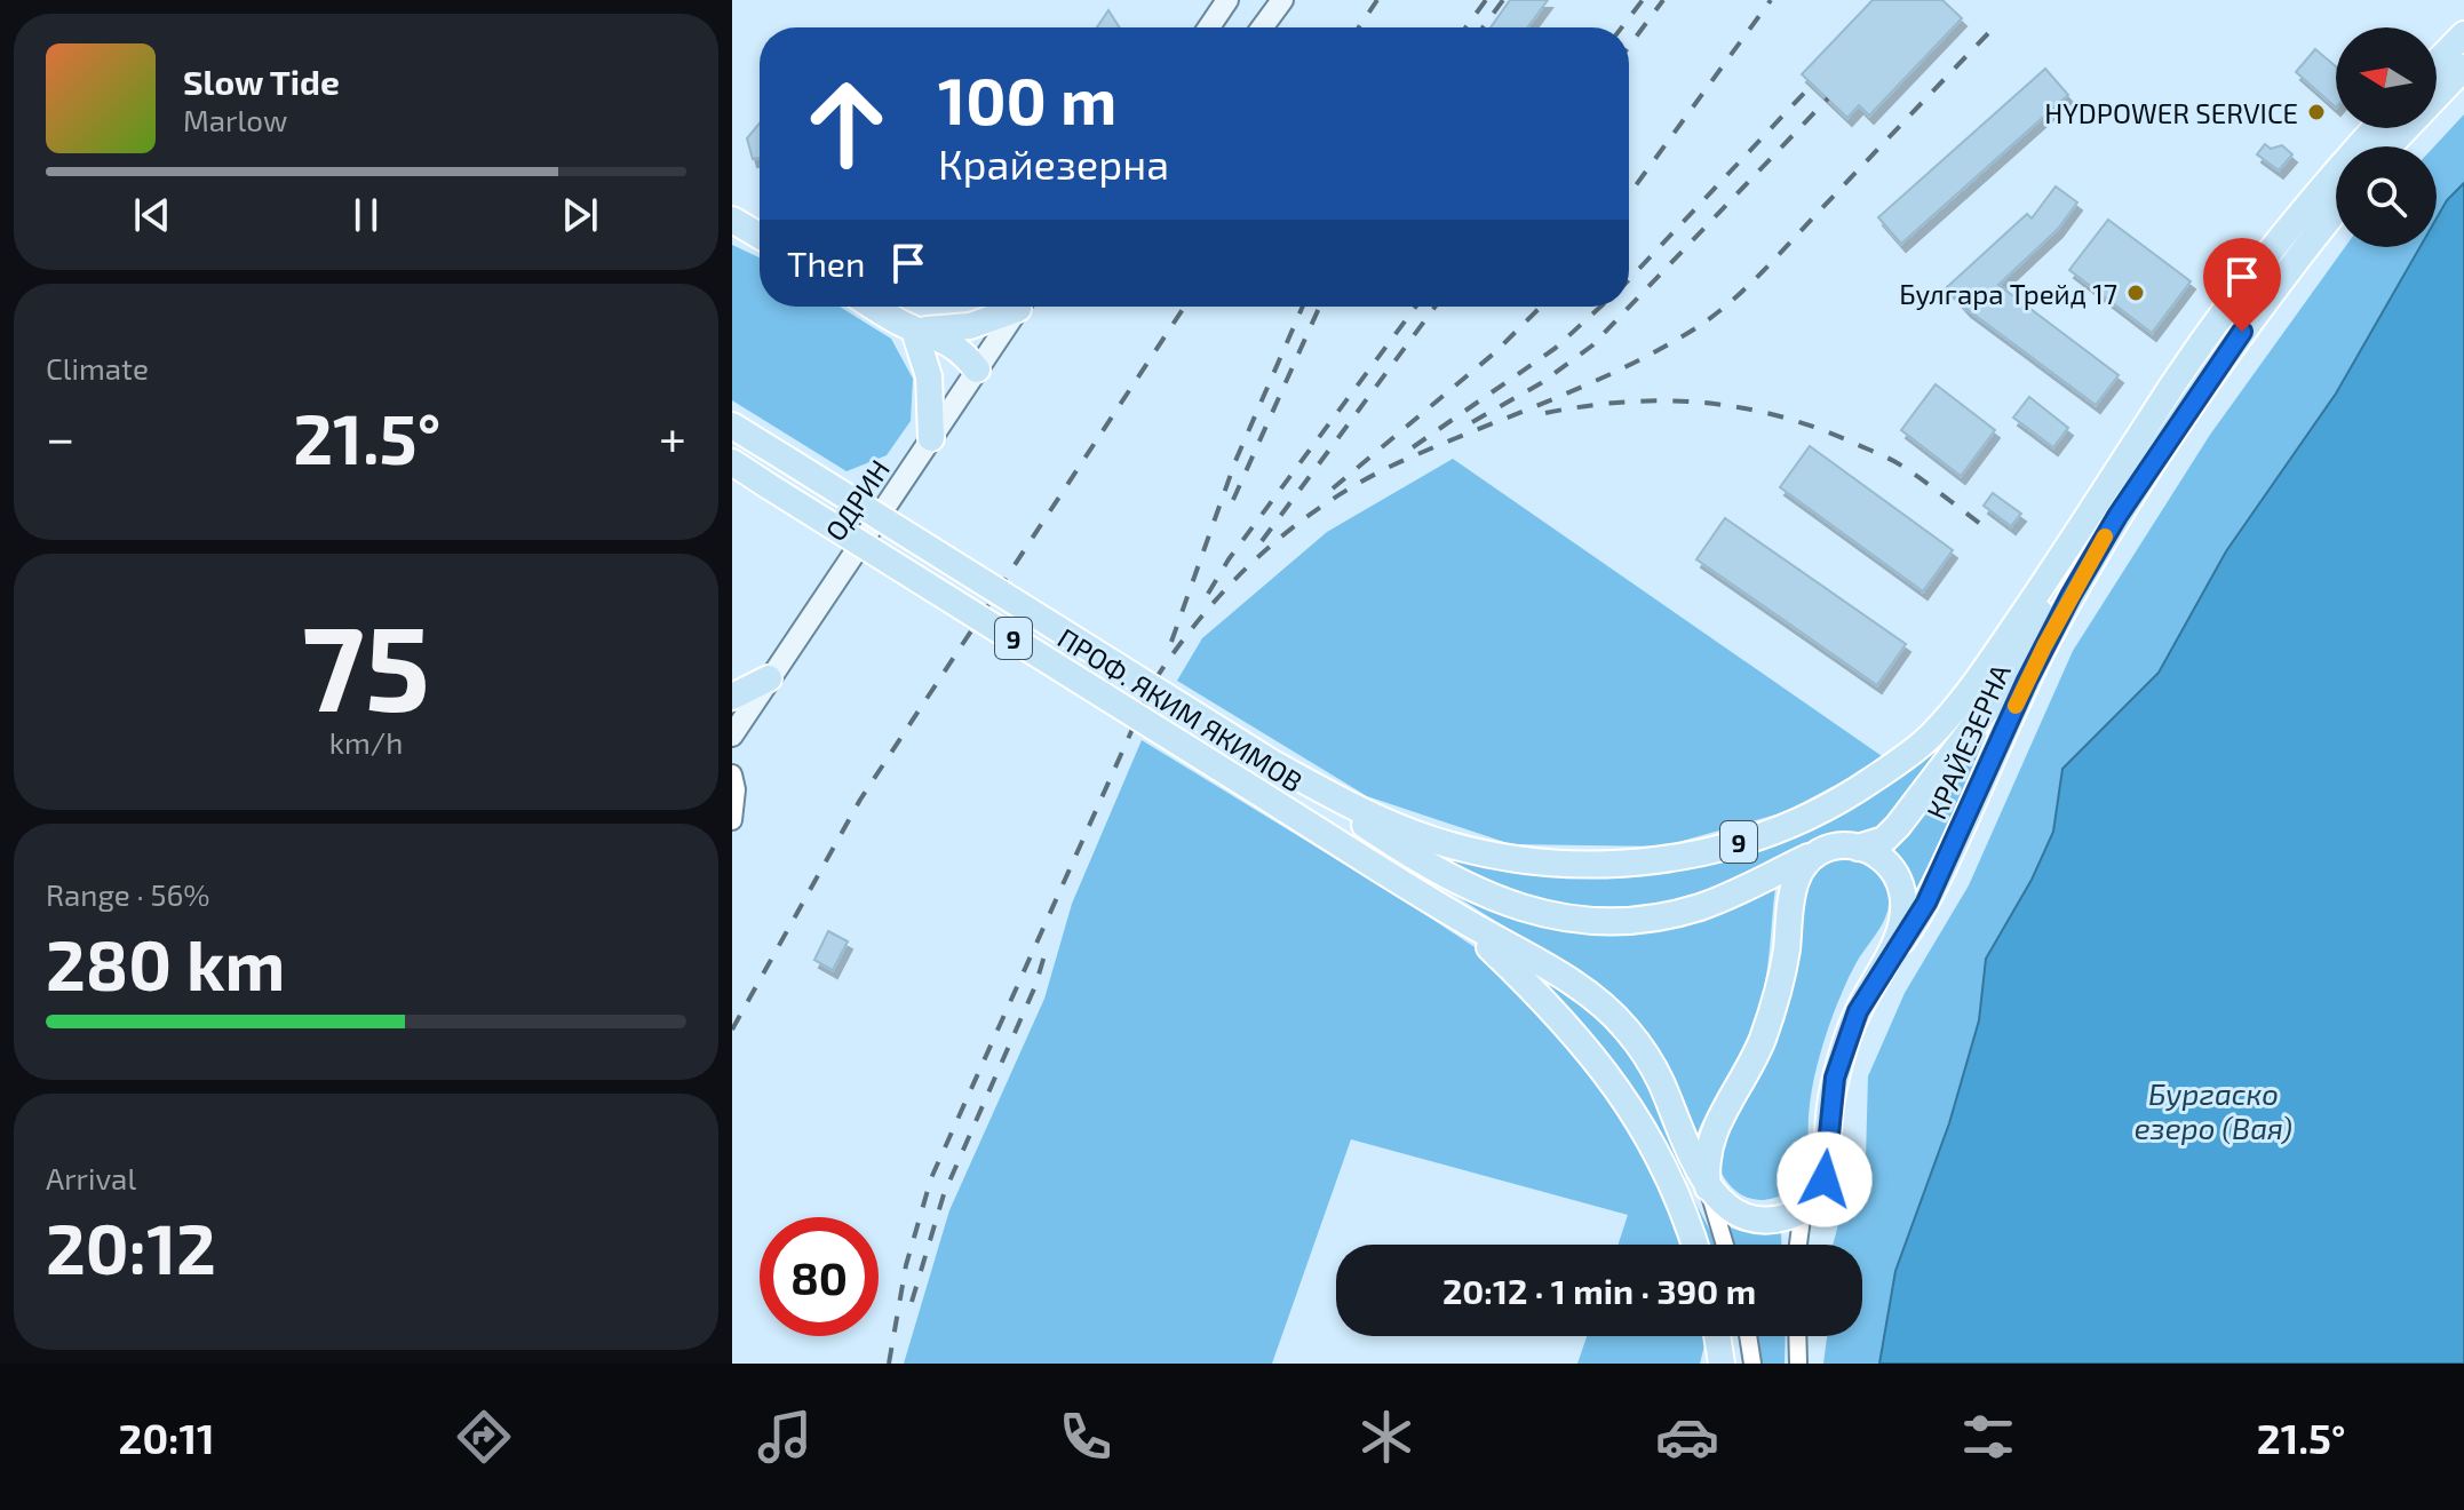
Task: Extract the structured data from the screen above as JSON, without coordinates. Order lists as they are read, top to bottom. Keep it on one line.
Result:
{"streets":{"highway":["9","ПРОФ. ЯКИМ ЯКИМОВ","КРАЙЕЗЕРНА"],"main road":["ОДРИН"]},"crossings":[["9","ПРОФ. ЯКИМ ЯКИМОВ"]],"water":["Бургаско езеро (Вая)"],"places":["HYDPOWER SERVICE","Булгара Трейд 17"],"north":"left","page":{"turn":["100 m","Крайезерна"],"song":["Slow Tide","Marlow"],"then":"Then","tile":["Climate",["75","km/h"],["Range · 56%","280 km"],["Arrival","20:12"]],"heat":["−","21.5°","+"],"limit":"80","trip":"20:12 · 1 min · 390 m","tabs":["20:11","21.5°"]}}
